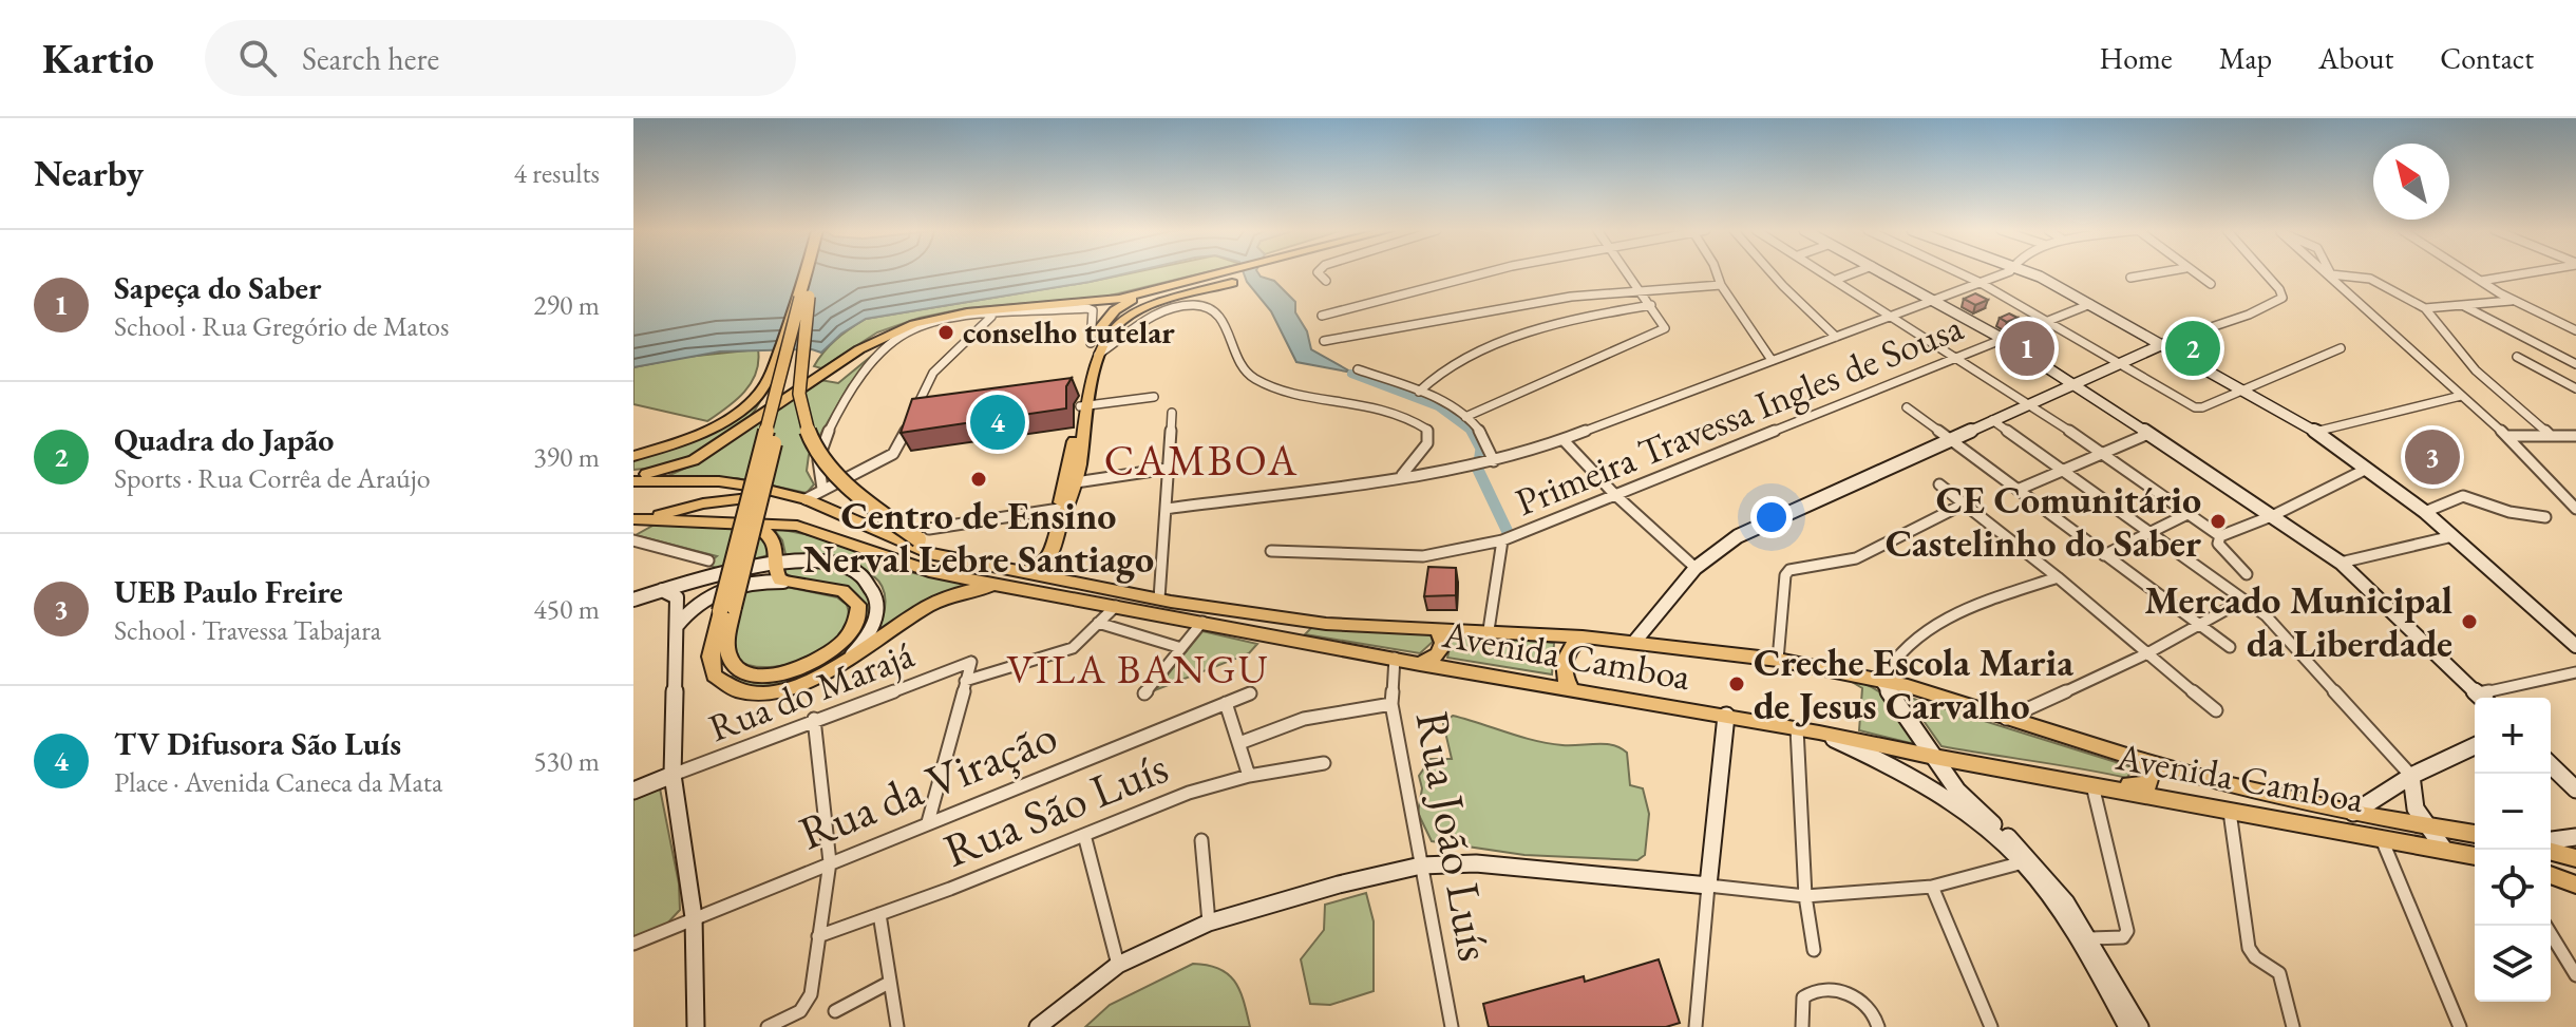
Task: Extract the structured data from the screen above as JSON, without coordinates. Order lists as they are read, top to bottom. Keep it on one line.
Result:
{"streets":{"main road":["Avenida Camboa"],"street":["Primeira Travessa Ingles de Sousa","Rua do Marajá","Rua da Viração","Rua São Luís","Rua João Luís"]},"crossings":[["Primeira Travessa Ingles de Sousa","Avenida Camboa"],["Avenida Camboa","Rua João Luís"]],"districts":["CAMBOA","VILA BANGU"],"places":["conselho tutelar","Centro de Ensino Nerval Lebre Santiago","CE Comunitário Castelinho do Saber","Mercado Municipal da Liberdade","Creche Escola Maria de Jesus Carvalho"],"north":"top left","page":{"header":"Kartio","search":"Search here","nav":["Home","Map","About","Contact"],"heading":["Nearby","4 results"],"list":[{"mark":"1","name":"Sapeça do Saber","note":"School · Rua Gregório de Matos","value":"290 m"},{"mark":"2","name":"Quadra do Japão","note":"Sports · Rua Corrêa de Araújo","value":"390 m"},{"mark":"3","name":"UEB Paulo Freire","note":"School · Travessa Tabajara","value":"450 m"},{"mark":"4","name":"TV Difusora São Luís","note":"Place · Avenida Caneca da Mata","value":"530 m"}],"pins":["1","2","4","3"],"map_buttons":["+","−"]}}
